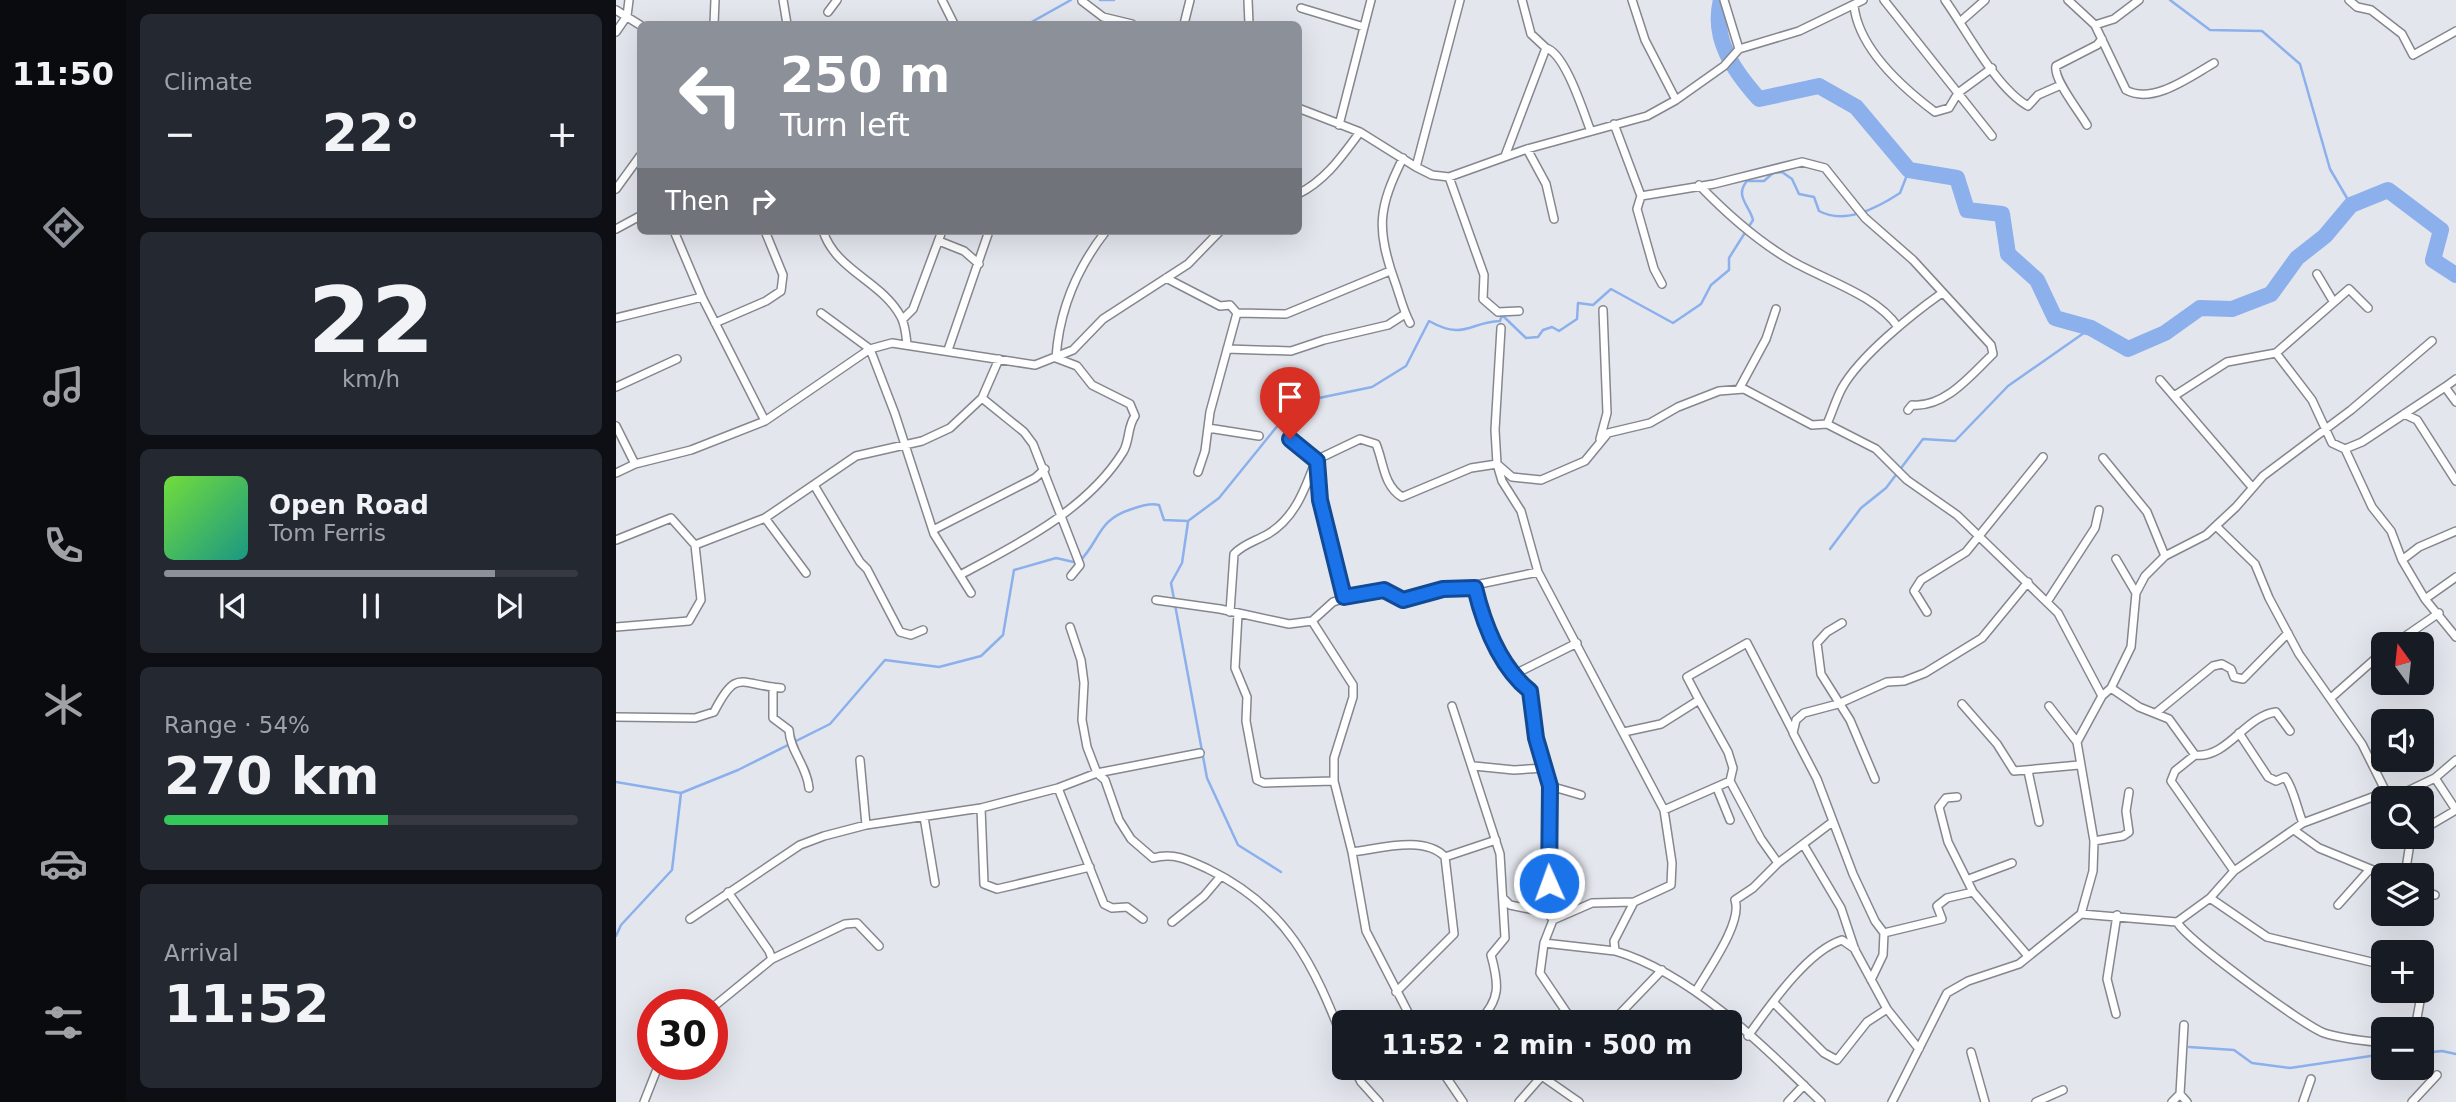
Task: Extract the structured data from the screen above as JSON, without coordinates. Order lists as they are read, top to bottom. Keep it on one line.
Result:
{"north":"top","page":{"tabs":"11:50","tile":["Climate",["22","km/h"],["Range · 54%","270 km"],["Arrival","11:52"]],"turn":["250 m","Turn left"],"heat":["−","22°","+"],"then":"Then","song":["Open Road","Tom Ferris"],"map_buttons":["+","−"],"limit":"30","trip":"11:52 · 2 min · 500 m"}}
